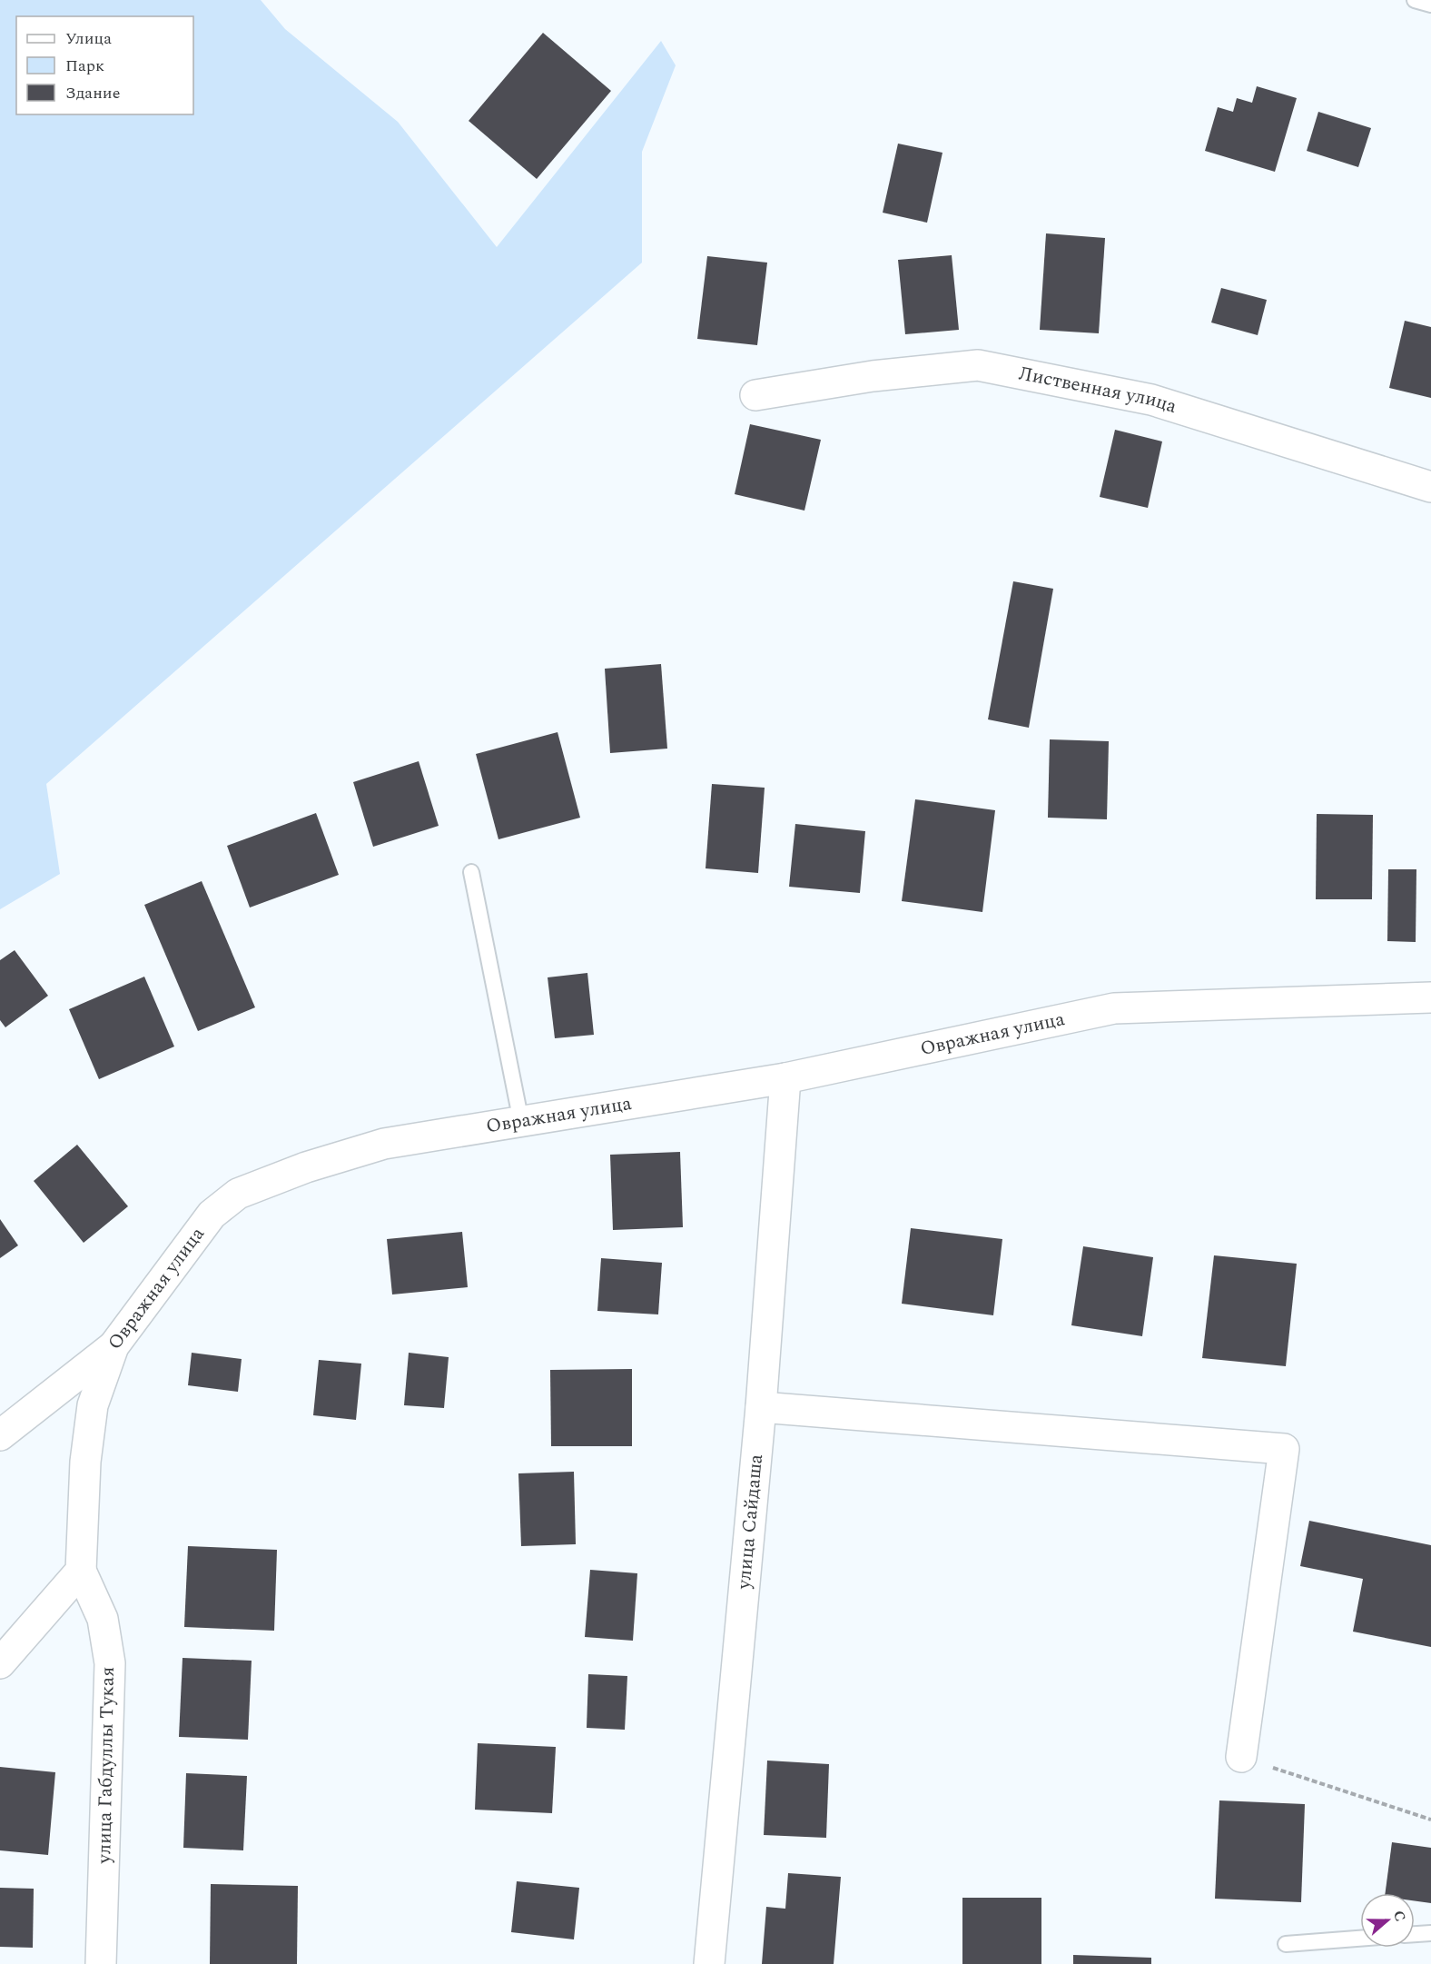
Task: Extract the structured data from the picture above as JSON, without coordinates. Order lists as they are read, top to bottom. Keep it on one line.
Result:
{"streets":{"street":["Лиственная улица","Овражная улица","улица Сайдаша","улица Габдуллы Тукая"]},"crossings":[["Овражная улица","улица Сайдаша"],["Овражная улица","улица Габдуллы Тукая"]],"legend":["Улица","Парк","Здание"],"north":"right"}
